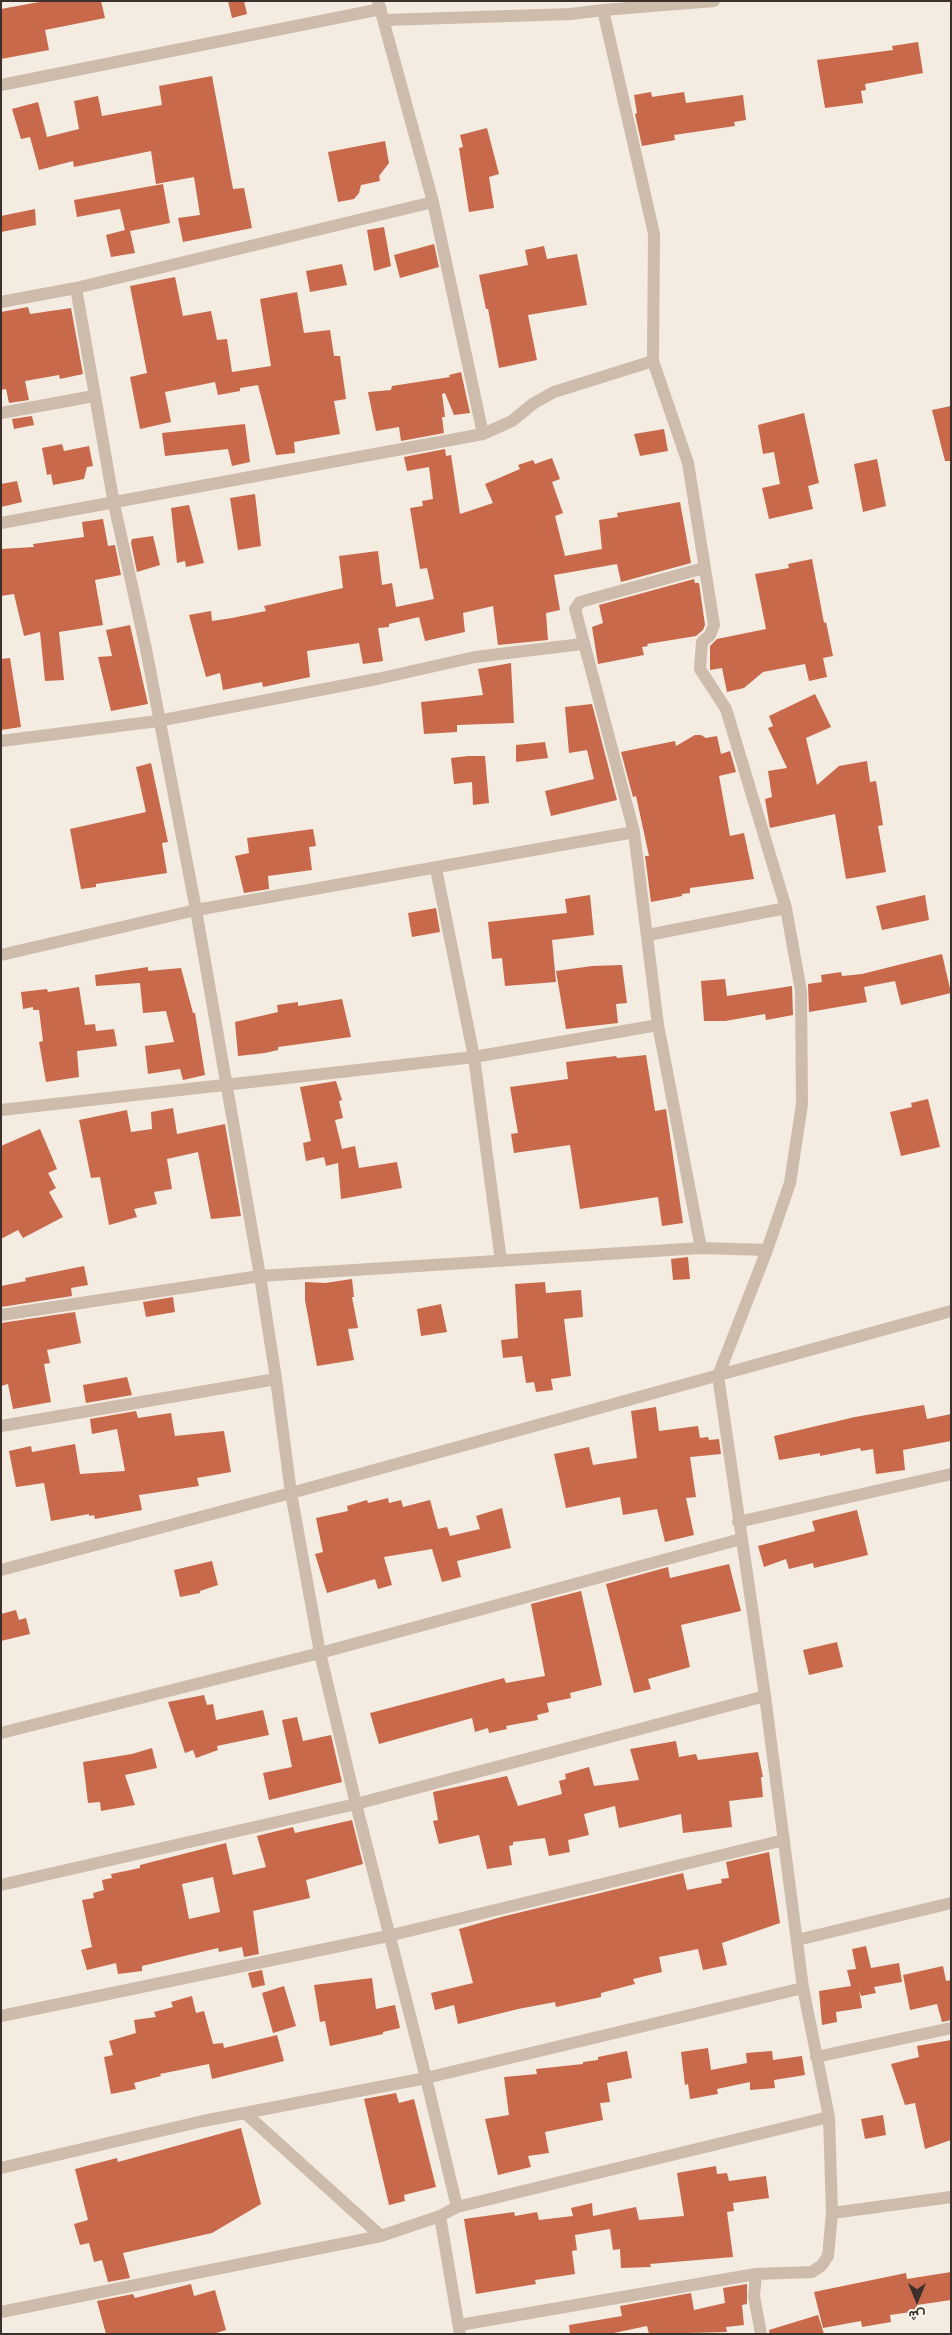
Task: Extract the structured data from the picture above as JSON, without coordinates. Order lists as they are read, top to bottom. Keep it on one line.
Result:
{"north":"bottom"}
